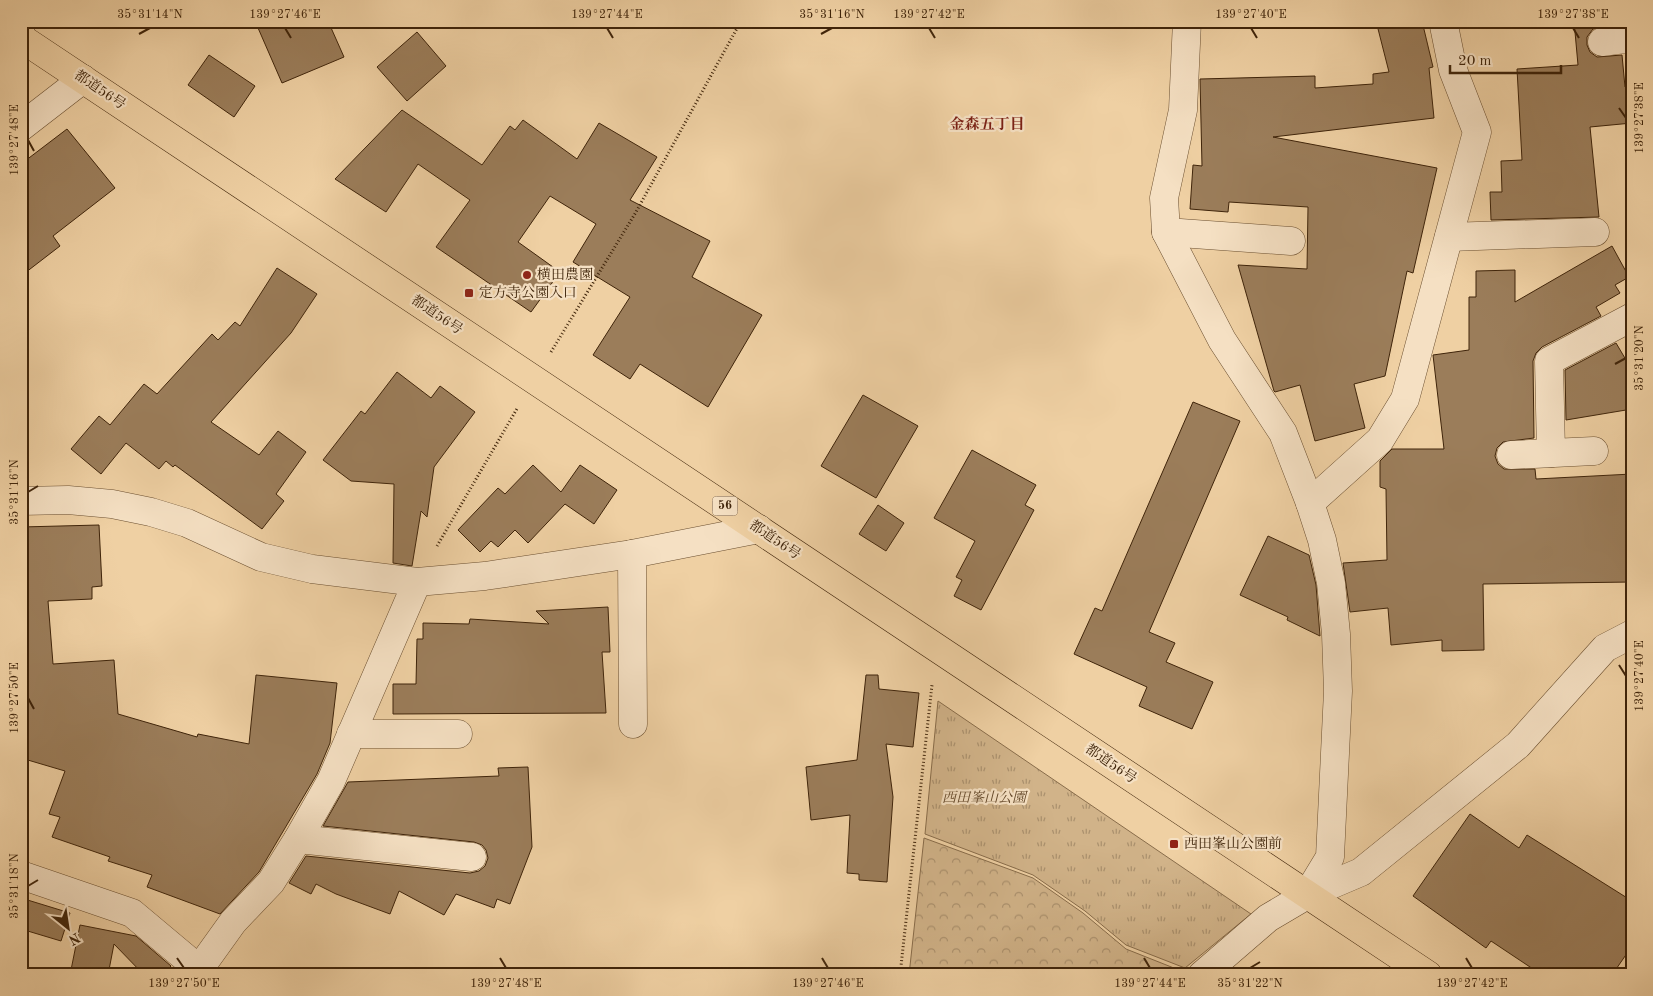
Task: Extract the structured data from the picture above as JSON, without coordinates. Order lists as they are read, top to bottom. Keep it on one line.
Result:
{"streets":{"main road":["都道56号","56"]},"districts":["金森五丁目"],"parks":["西田峯山公園"],"places":{"other":["横田農園"],"transit":["定方寺公園入口","西田峯山公園前"]},"scale_bar":"20 m","north":"bottom right","coordinates":["35°31'14\"N","139°27'46\"E","139°27'44\"E","35°31'16\"N","139°27'42\"E","139°27'40\"E","139°27'38\"E","139°27'48\"E","35°31'20\"N","139°27'50\"E","35°31'18\"N","35°31'22\"N"]}
